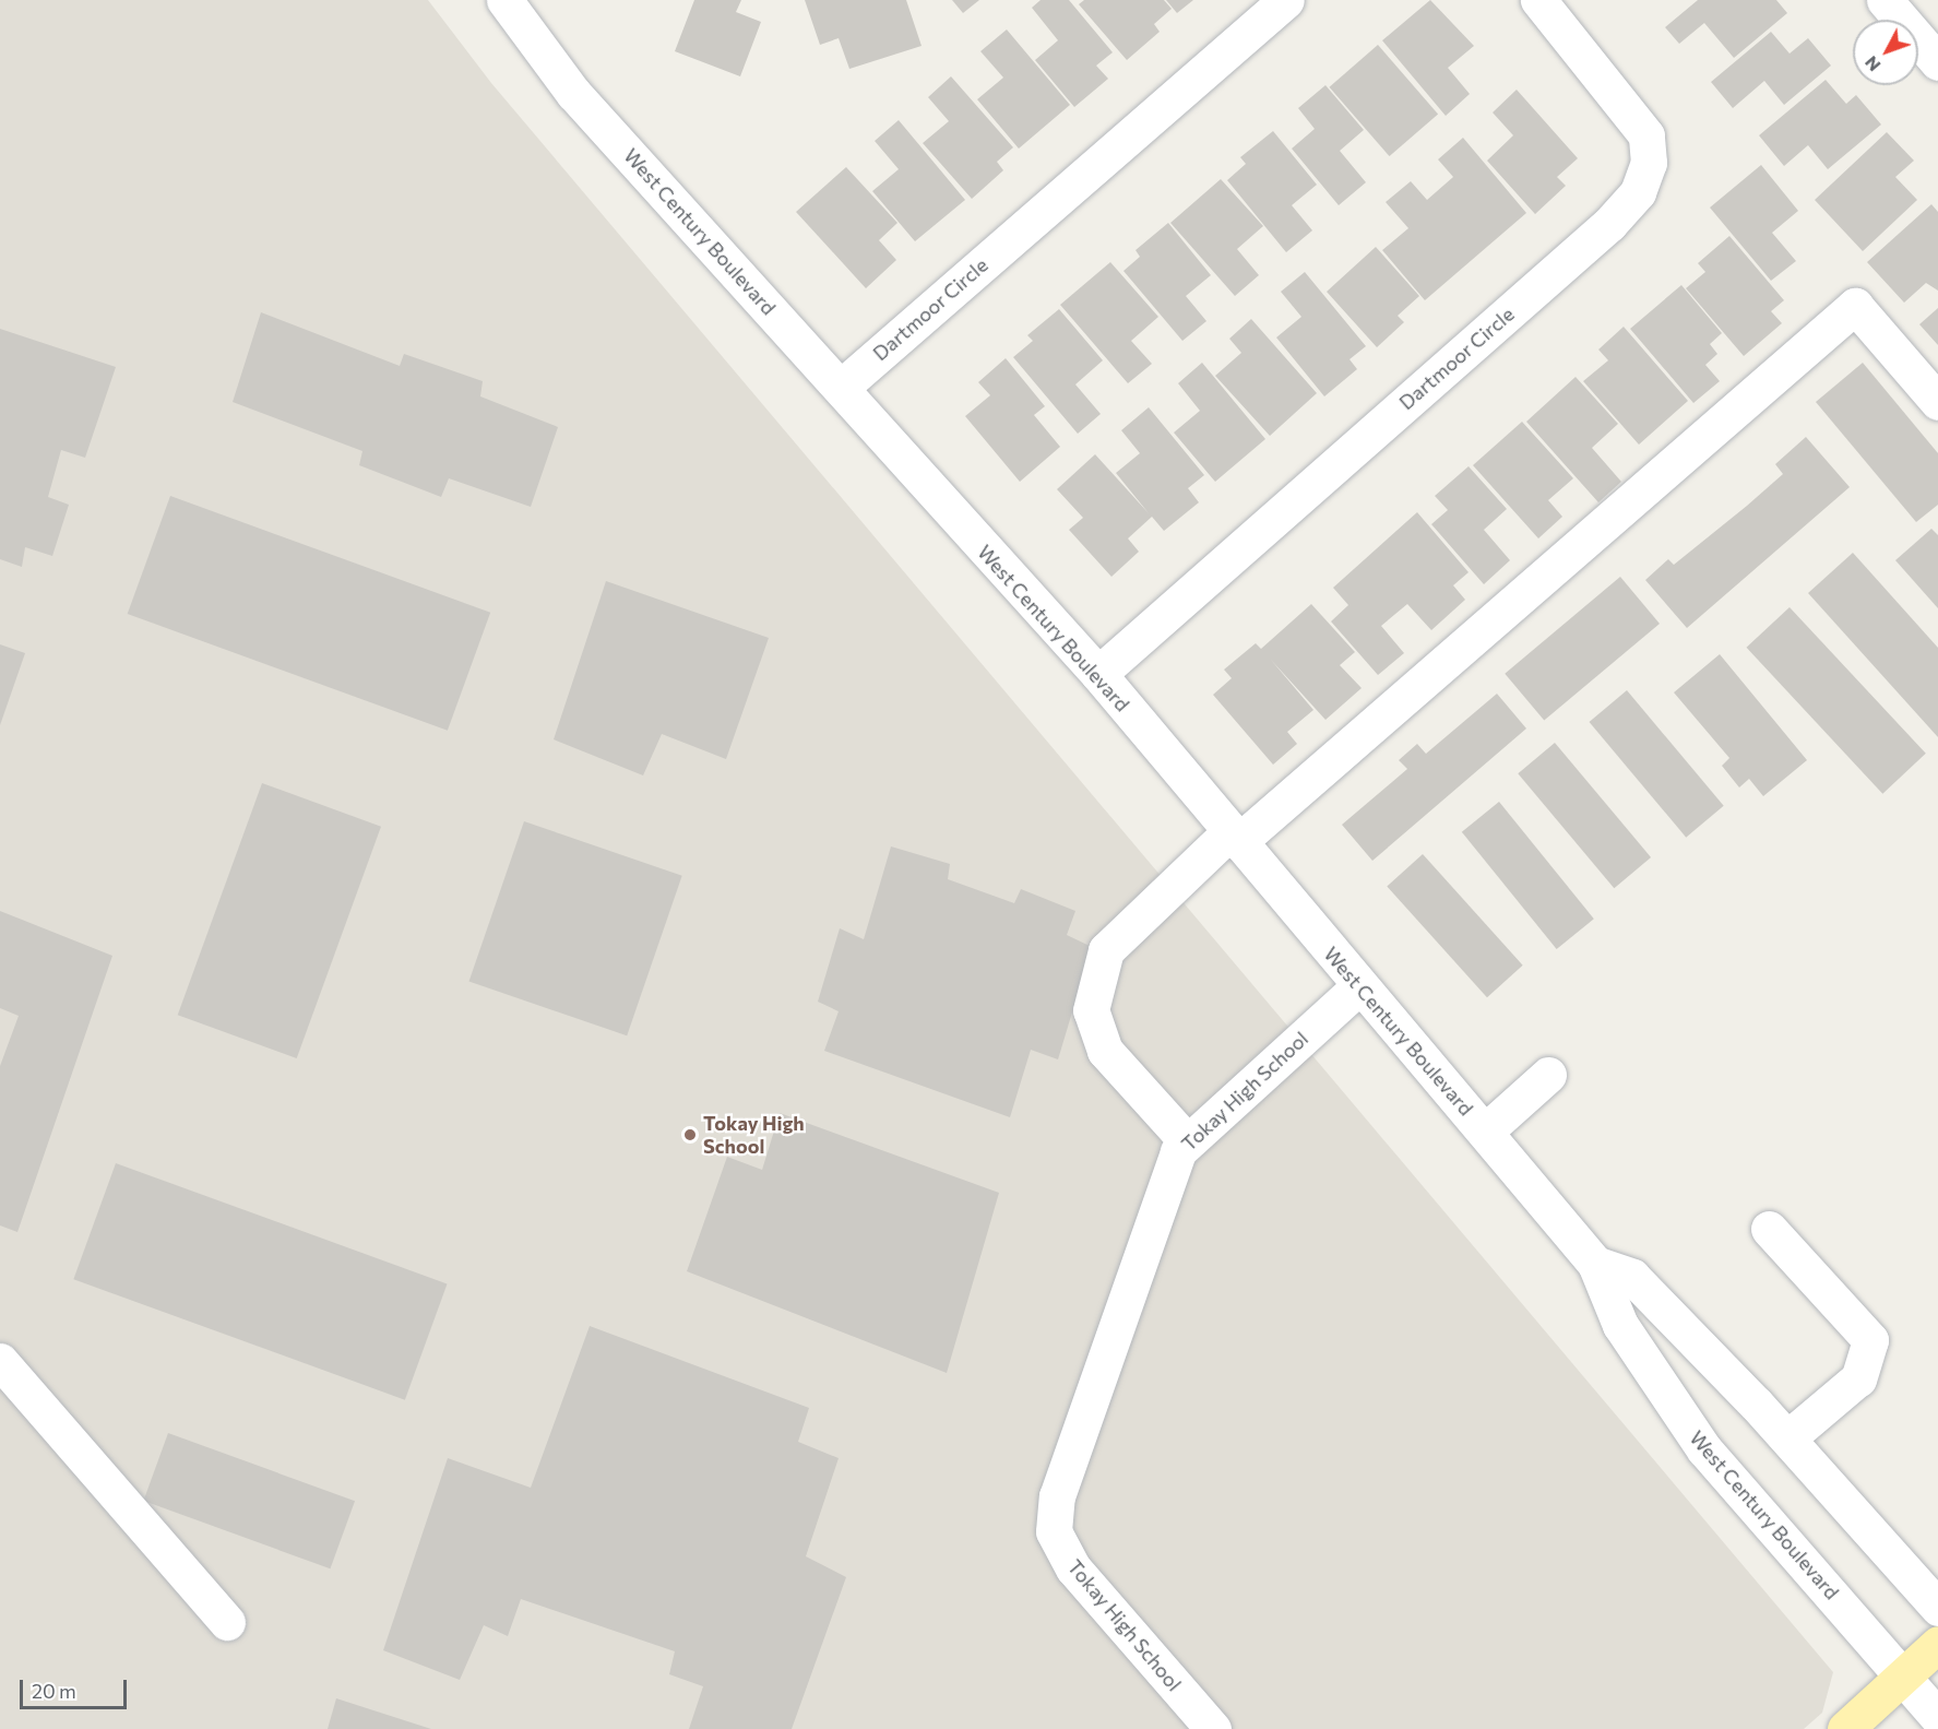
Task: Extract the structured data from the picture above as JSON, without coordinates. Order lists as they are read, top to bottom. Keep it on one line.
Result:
{"streets":{"street":["West Century Boulevard","Dartmoor Circle","Tokay High School"]},"crossings":[["West Century Boulevard","Dartmoor Circle"],["West Century Boulevard","Tokay High School"]],"places":["Tokay High School"],"scale_bar":"20 m","north":"bottom left"}
